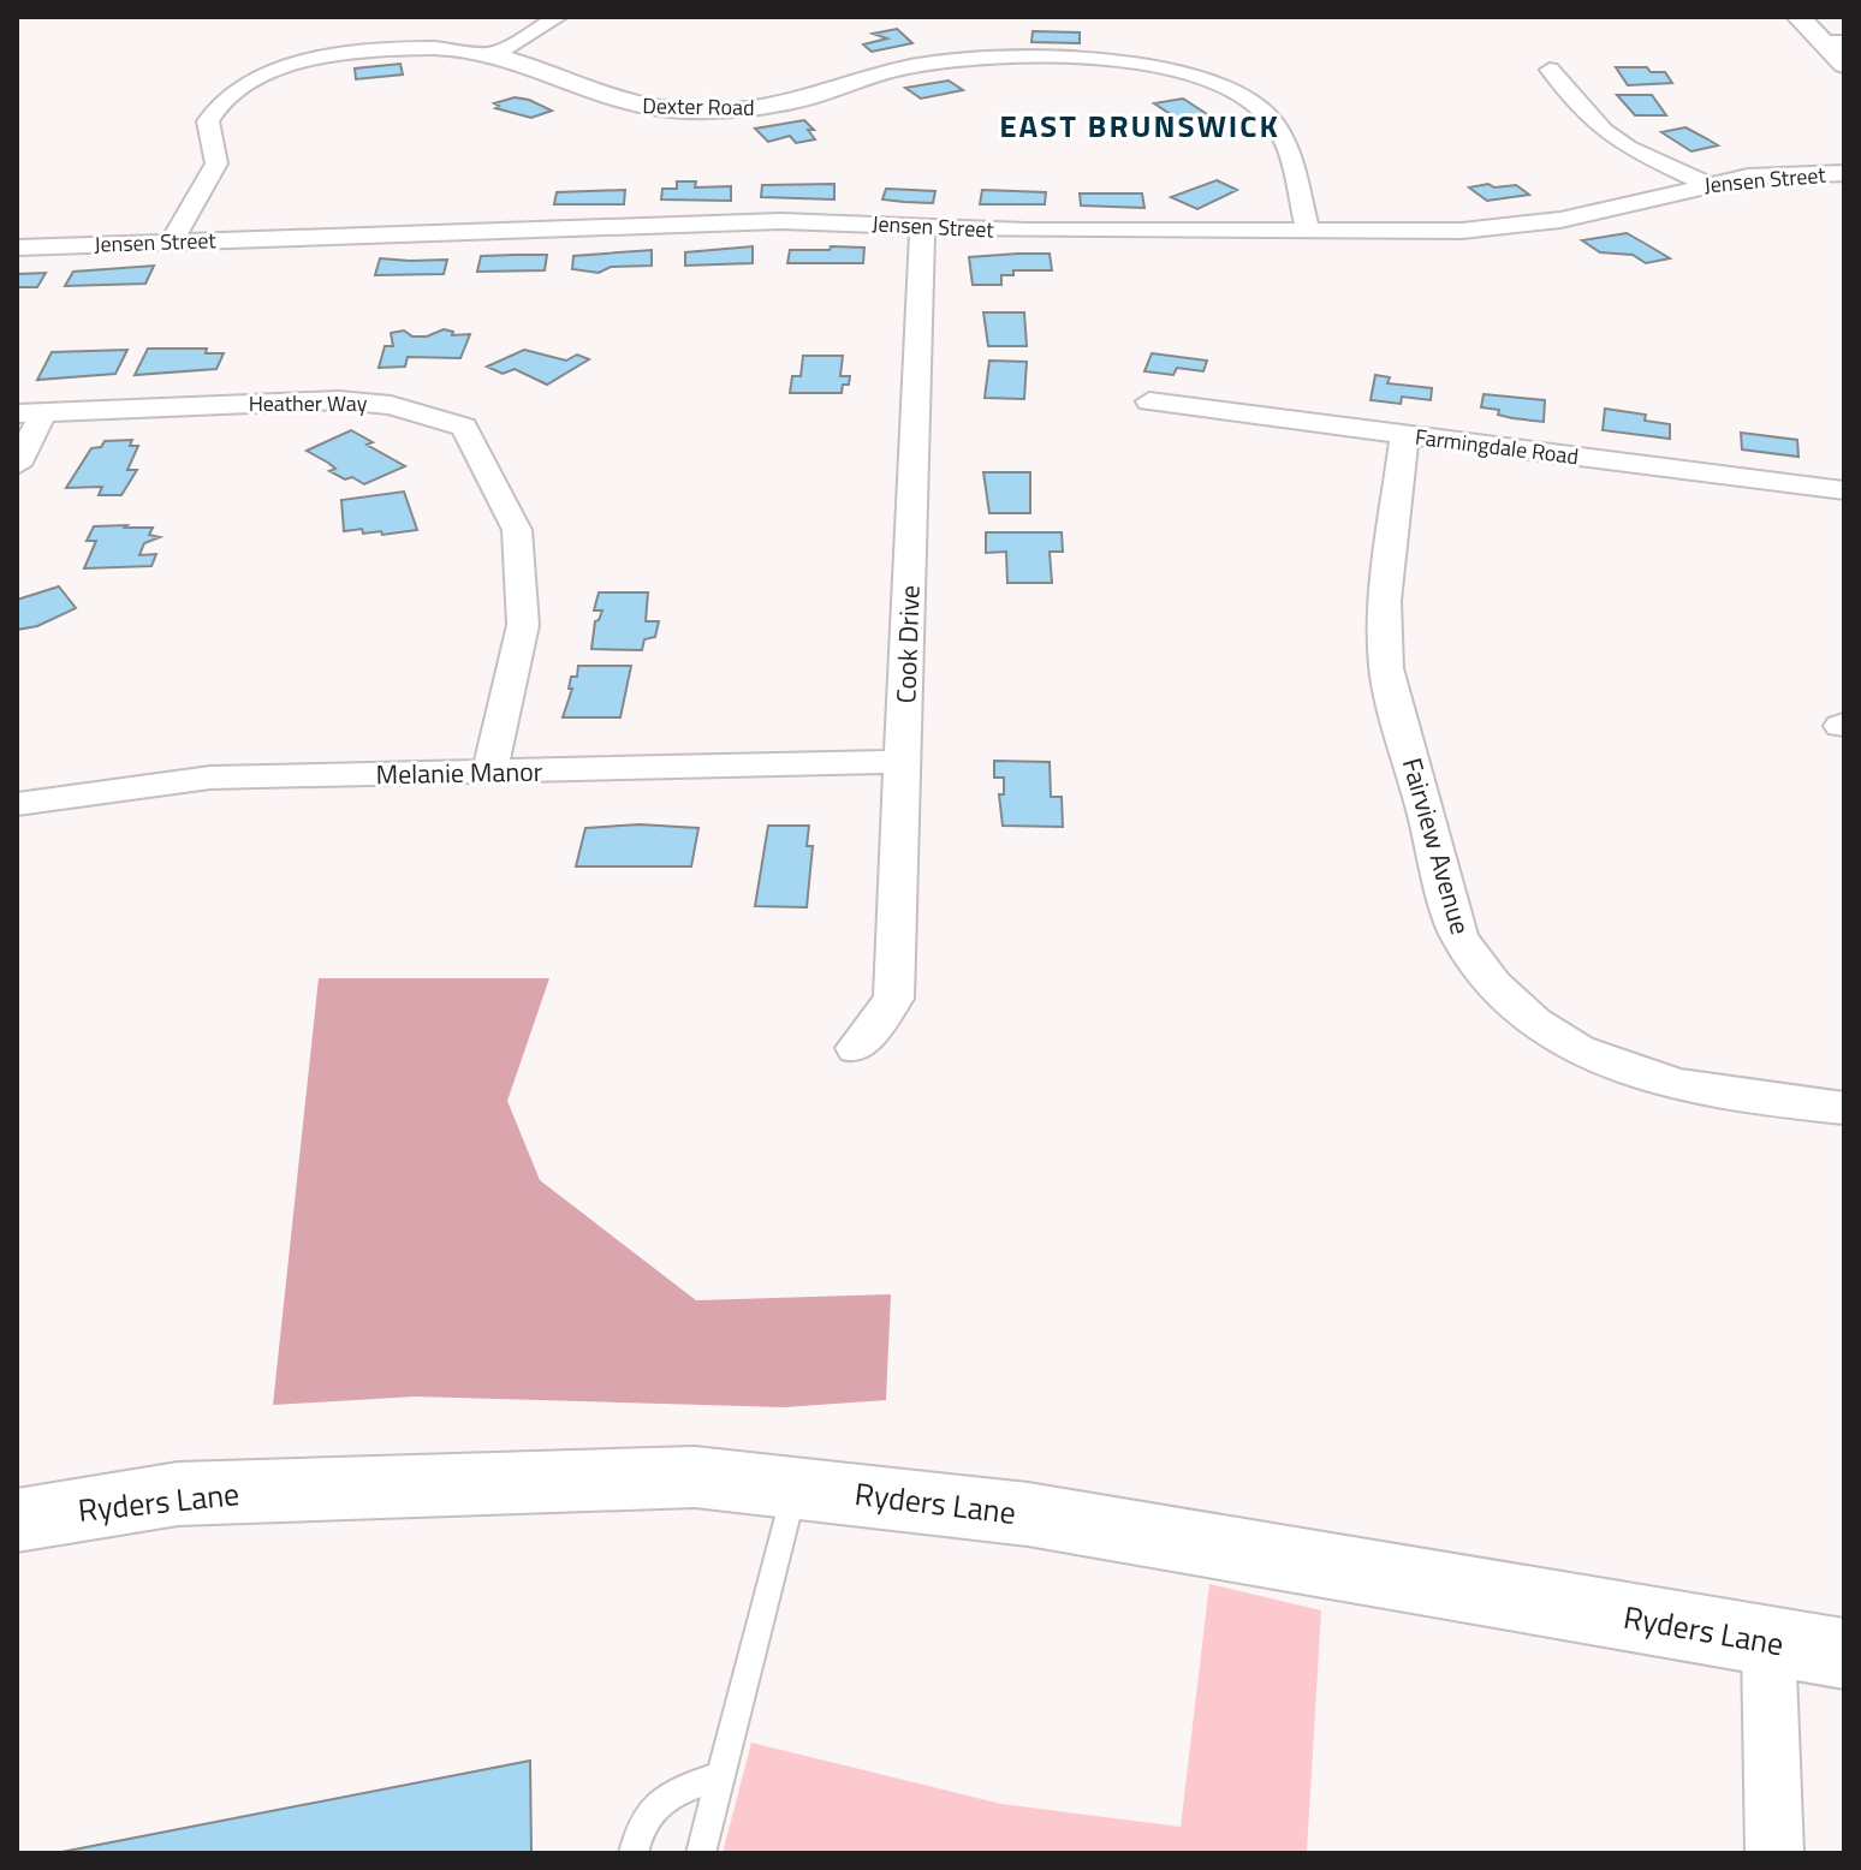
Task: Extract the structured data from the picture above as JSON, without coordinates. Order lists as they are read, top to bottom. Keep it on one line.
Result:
{"streets":{"main road":["Ryders Lane"],"street":["Dexter Road","Jensen Street","Heather Way","Farmingdale Road","Cook Drive","Melanie Manor","Fairview Avenue"]},"crossings":[["Dexter Road","Jensen Street"],["Jensen Street","Cook Drive"],["Heather Way","Melanie Manor"],["Farmingdale Road","Fairview Avenue"],["Cook Drive","Melanie Manor"]],"districts":["EAST BRUNSWICK"]}
